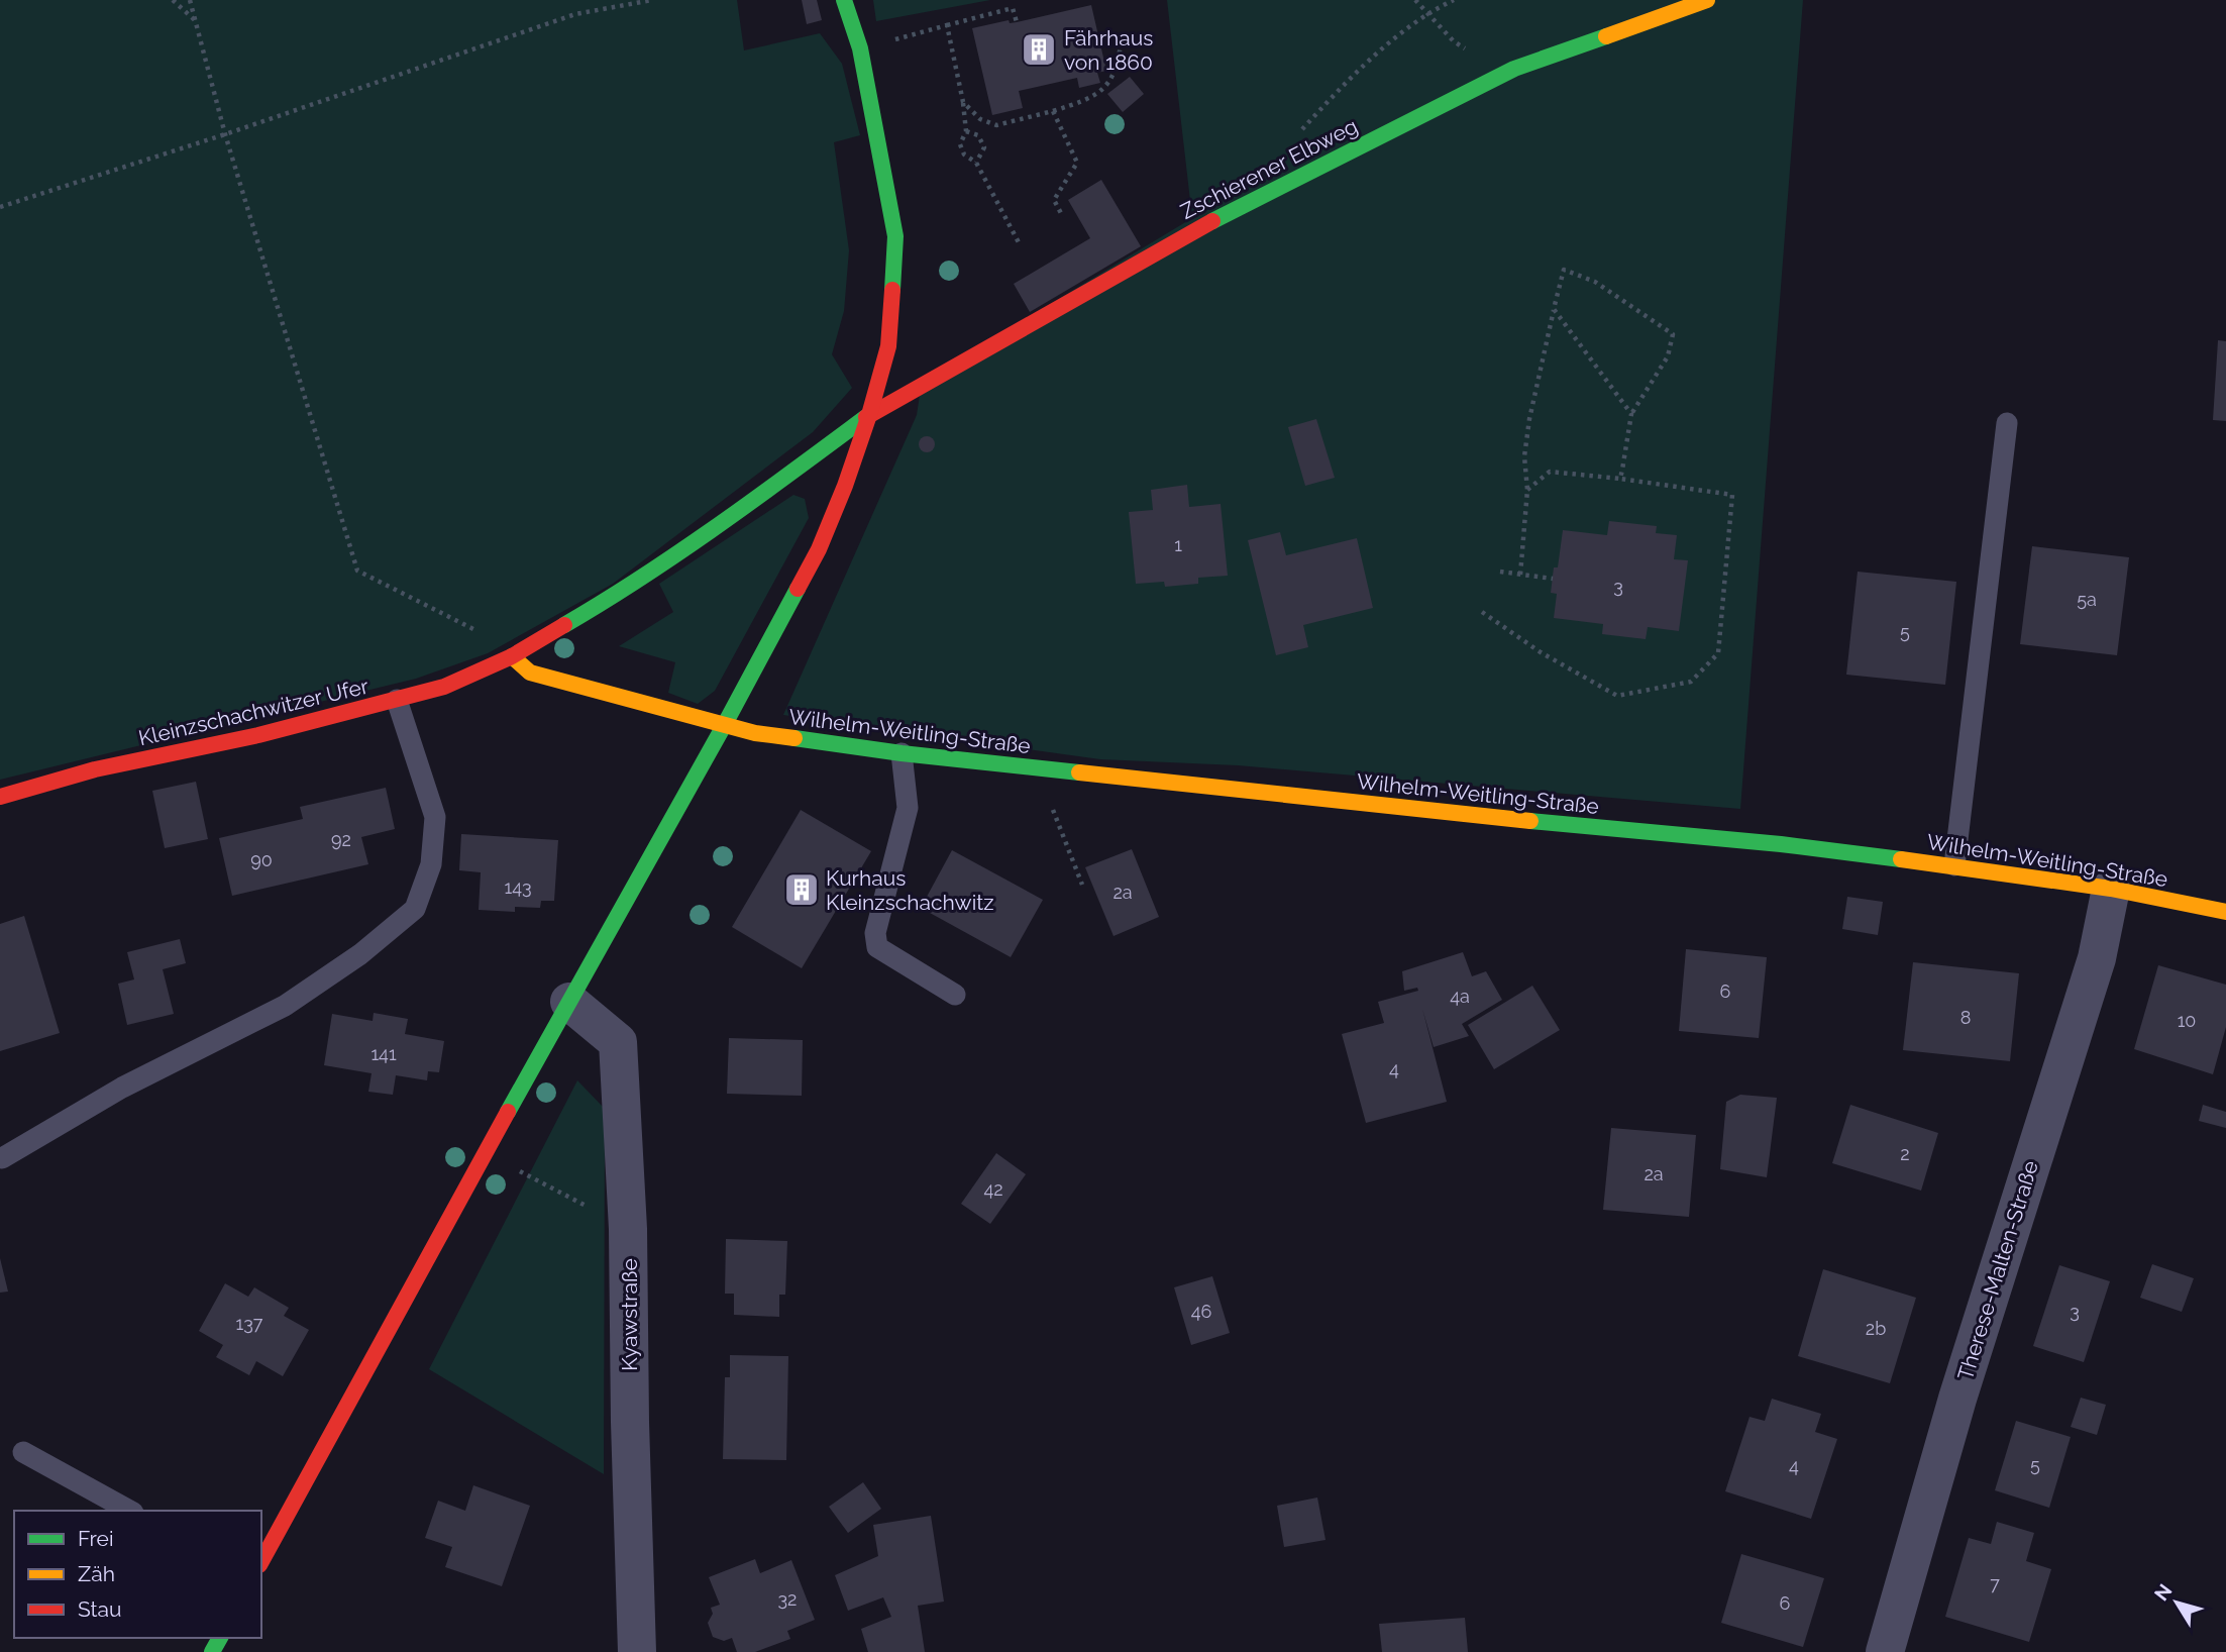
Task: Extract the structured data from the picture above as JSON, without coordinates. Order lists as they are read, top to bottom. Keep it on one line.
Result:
{"streets":{"street":["Zschierener Elbweg","Kleinzschachwitzer Ufer","Wilhelm-Weitling-Straße","Therese-Malten-Straße","Kyawstraße"]},"crossings":[["Zschierener Elbweg","Kleinzschachwitzer Ufer"],["Wilhelm-Weitling-Straße","Therese-Malten-Straße"]],"places":{"building":["Fährhaus von 1860","Kurhaus Kleinzschachwitz"]},"house_numbers":["1","3","5a","5","92","90","143","2a","6","4a","8","10","141","4","2","2a","42","46","3","137","2b","5","4","7","32","6"],"legend":["Frei","Zäh","Stau"],"north":"top left"}
